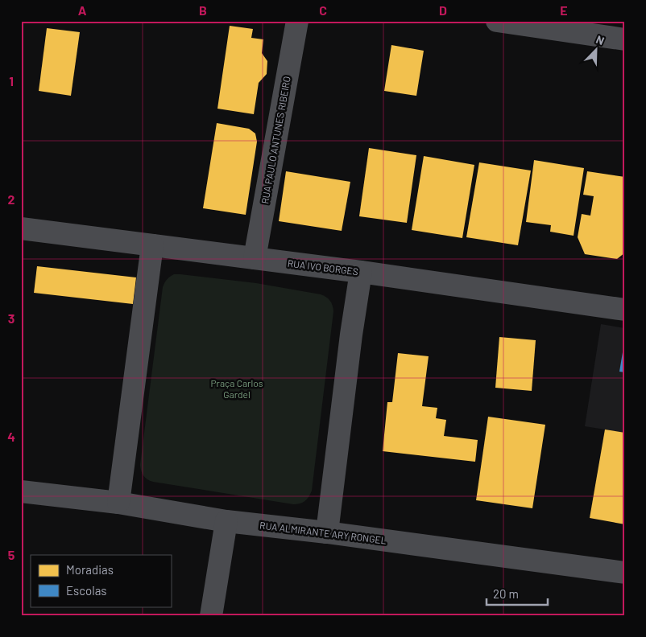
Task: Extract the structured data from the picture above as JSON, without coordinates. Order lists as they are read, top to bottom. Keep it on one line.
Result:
{"streets":{"street":["RUA PAULO ANTUNES RIBEIRO","RUA IVO BORGES","RUA ALMIRANTE ARY RONGEL"]},"crossings":[["RUA PAULO ANTUNES RIBEIRO","RUA IVO BORGES"]],"parks":["Praça Carlos Gardel"],"legend":["Moradias","Escolas"],"scale_bar":"20 m","north":"top right","grid":{"columns":["A","B","C","D","E"],"rows":["1","2","3","4","5"]}}
